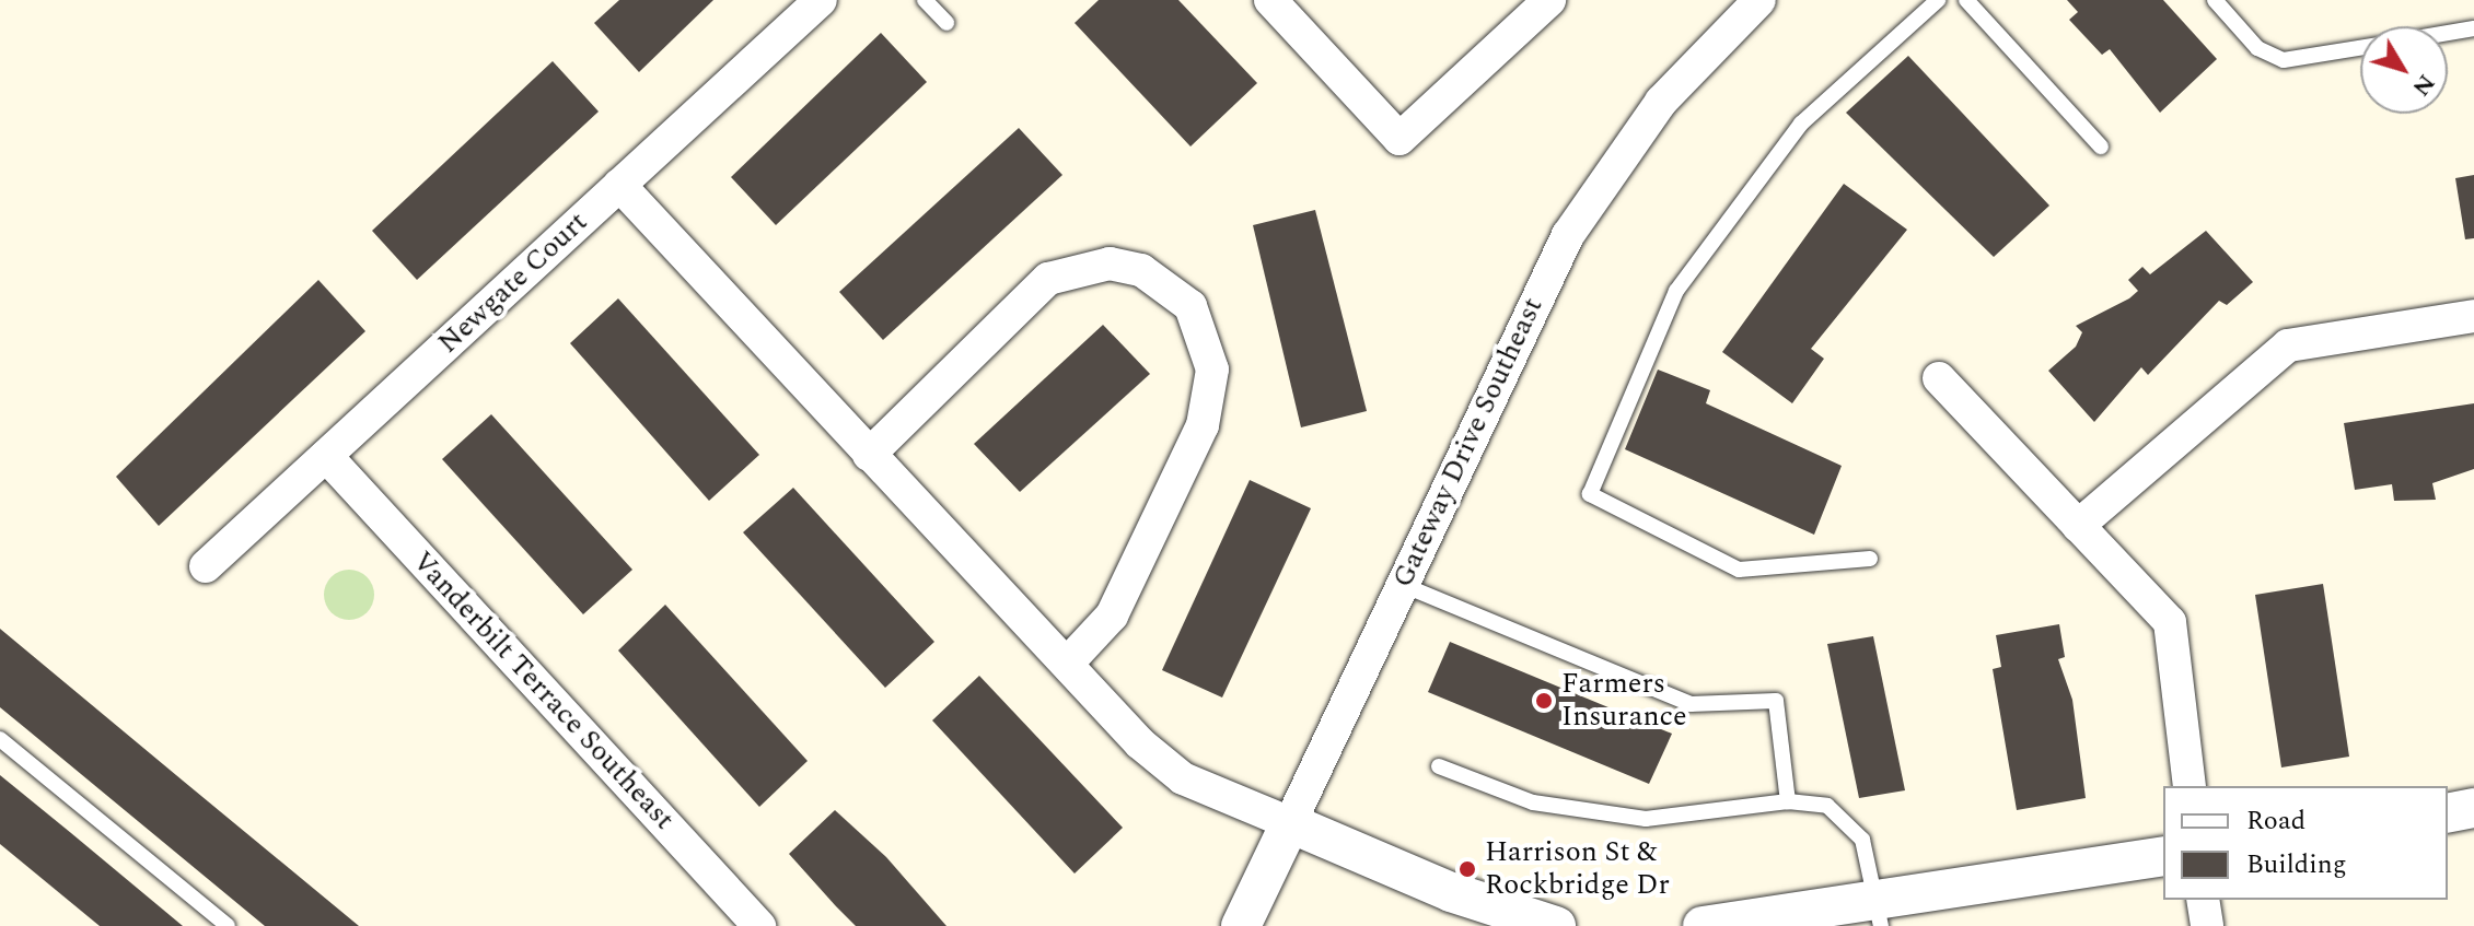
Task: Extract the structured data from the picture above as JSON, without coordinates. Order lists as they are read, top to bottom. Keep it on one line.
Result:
{"streets":{"street":["Newgate Court","Gateway Drive Southeast","Vanderbilt Terrace Southeast"]},"crossings":[["Newgate Court","Vanderbilt Terrace Southeast"]],"places":["Farmers Insurance","Harrison St & Rockbridge Dr"],"legend":["Road","Building"],"north":"bottom right"}
